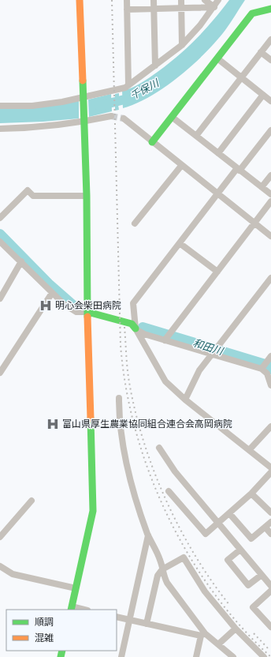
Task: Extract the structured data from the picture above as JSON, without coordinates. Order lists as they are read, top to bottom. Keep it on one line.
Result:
{"water":["千保川","和田川"],"places":{"hospital":["明心会柴田病院","富山県厚生農業協同組合連合会高岡病院"]},"legend":["順調","混雑"]}
